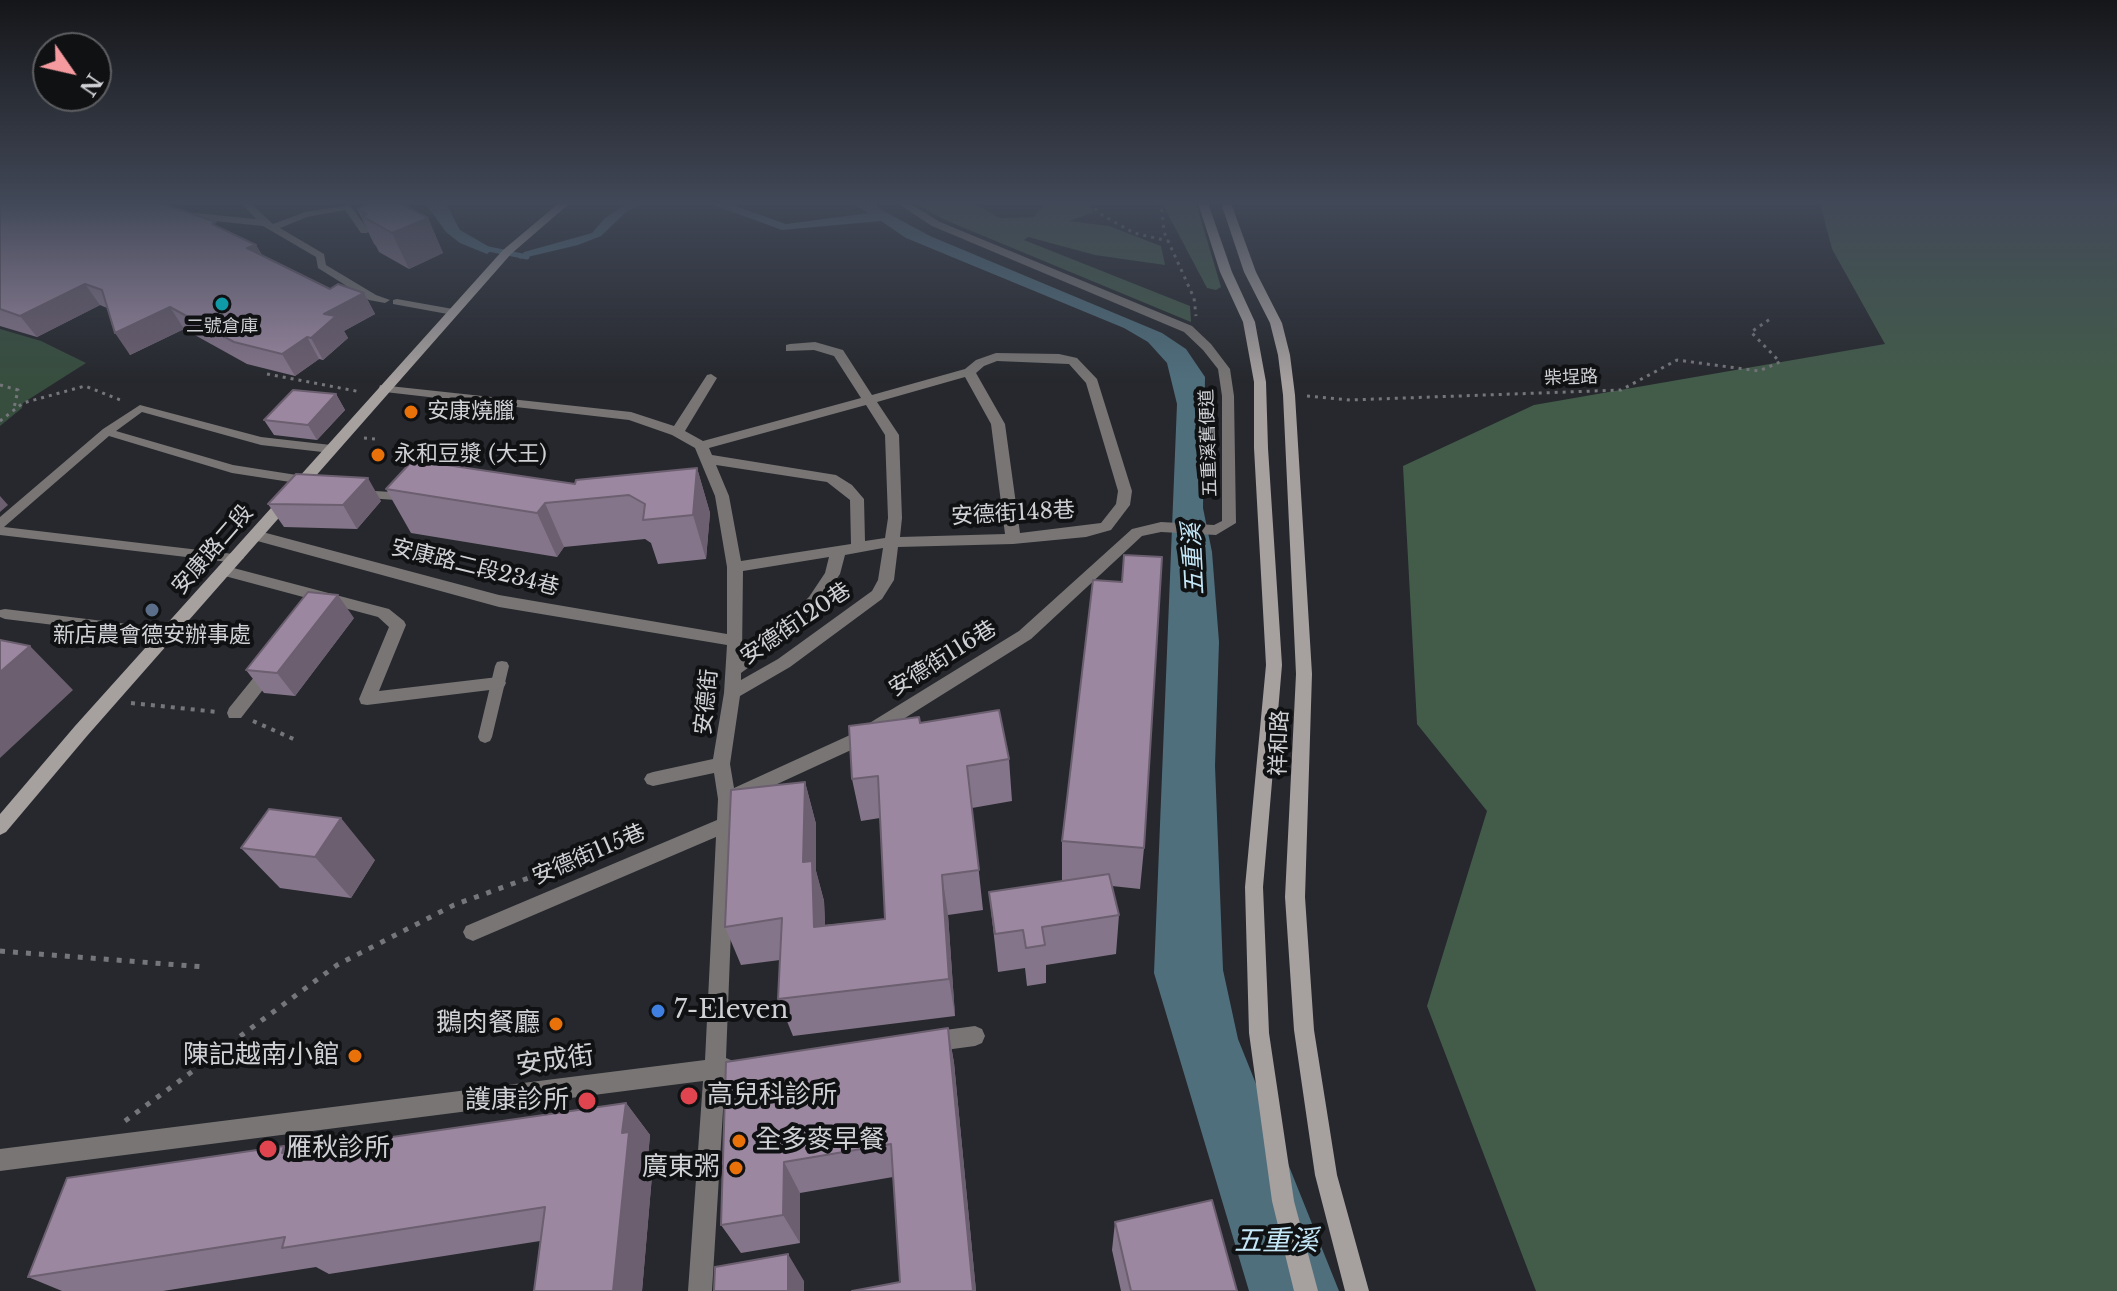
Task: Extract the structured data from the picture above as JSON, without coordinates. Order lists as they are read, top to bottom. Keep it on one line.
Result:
{"streets":{"main road":["安康路二段","祥和路"],"street":["五重溪舊便道","安德街148巷","安康路二段234巷","安德街120巷","安德街116巷","安德街","安德街115巷","安成街"],"path":["柴埕路"]},"crossings":[["柴埕路","祥和路"],["五重溪舊便道","安德街116巷"],["安德街148巷","安德街120巷"],["安德街148巷","安德街"],["安康路二段","安康路二段234巷"],["安康路二段234巷","安德街"],["安德街120巷","安德街"],["安德街116巷","安德街"],["安德街","安德街115巷"],["安德街","安成街"]],"water":["五重溪"],"places":["二號倉庫","安康燒臘","永和豆漿 (大王)","新店農會德安辦事處","7-Eleven","鵝肉餐廳","陳記越南小館","高兒科診所","護康診所","全多麥早餐","雁秋診所","廣東粥"],"north":"bottom right"}
